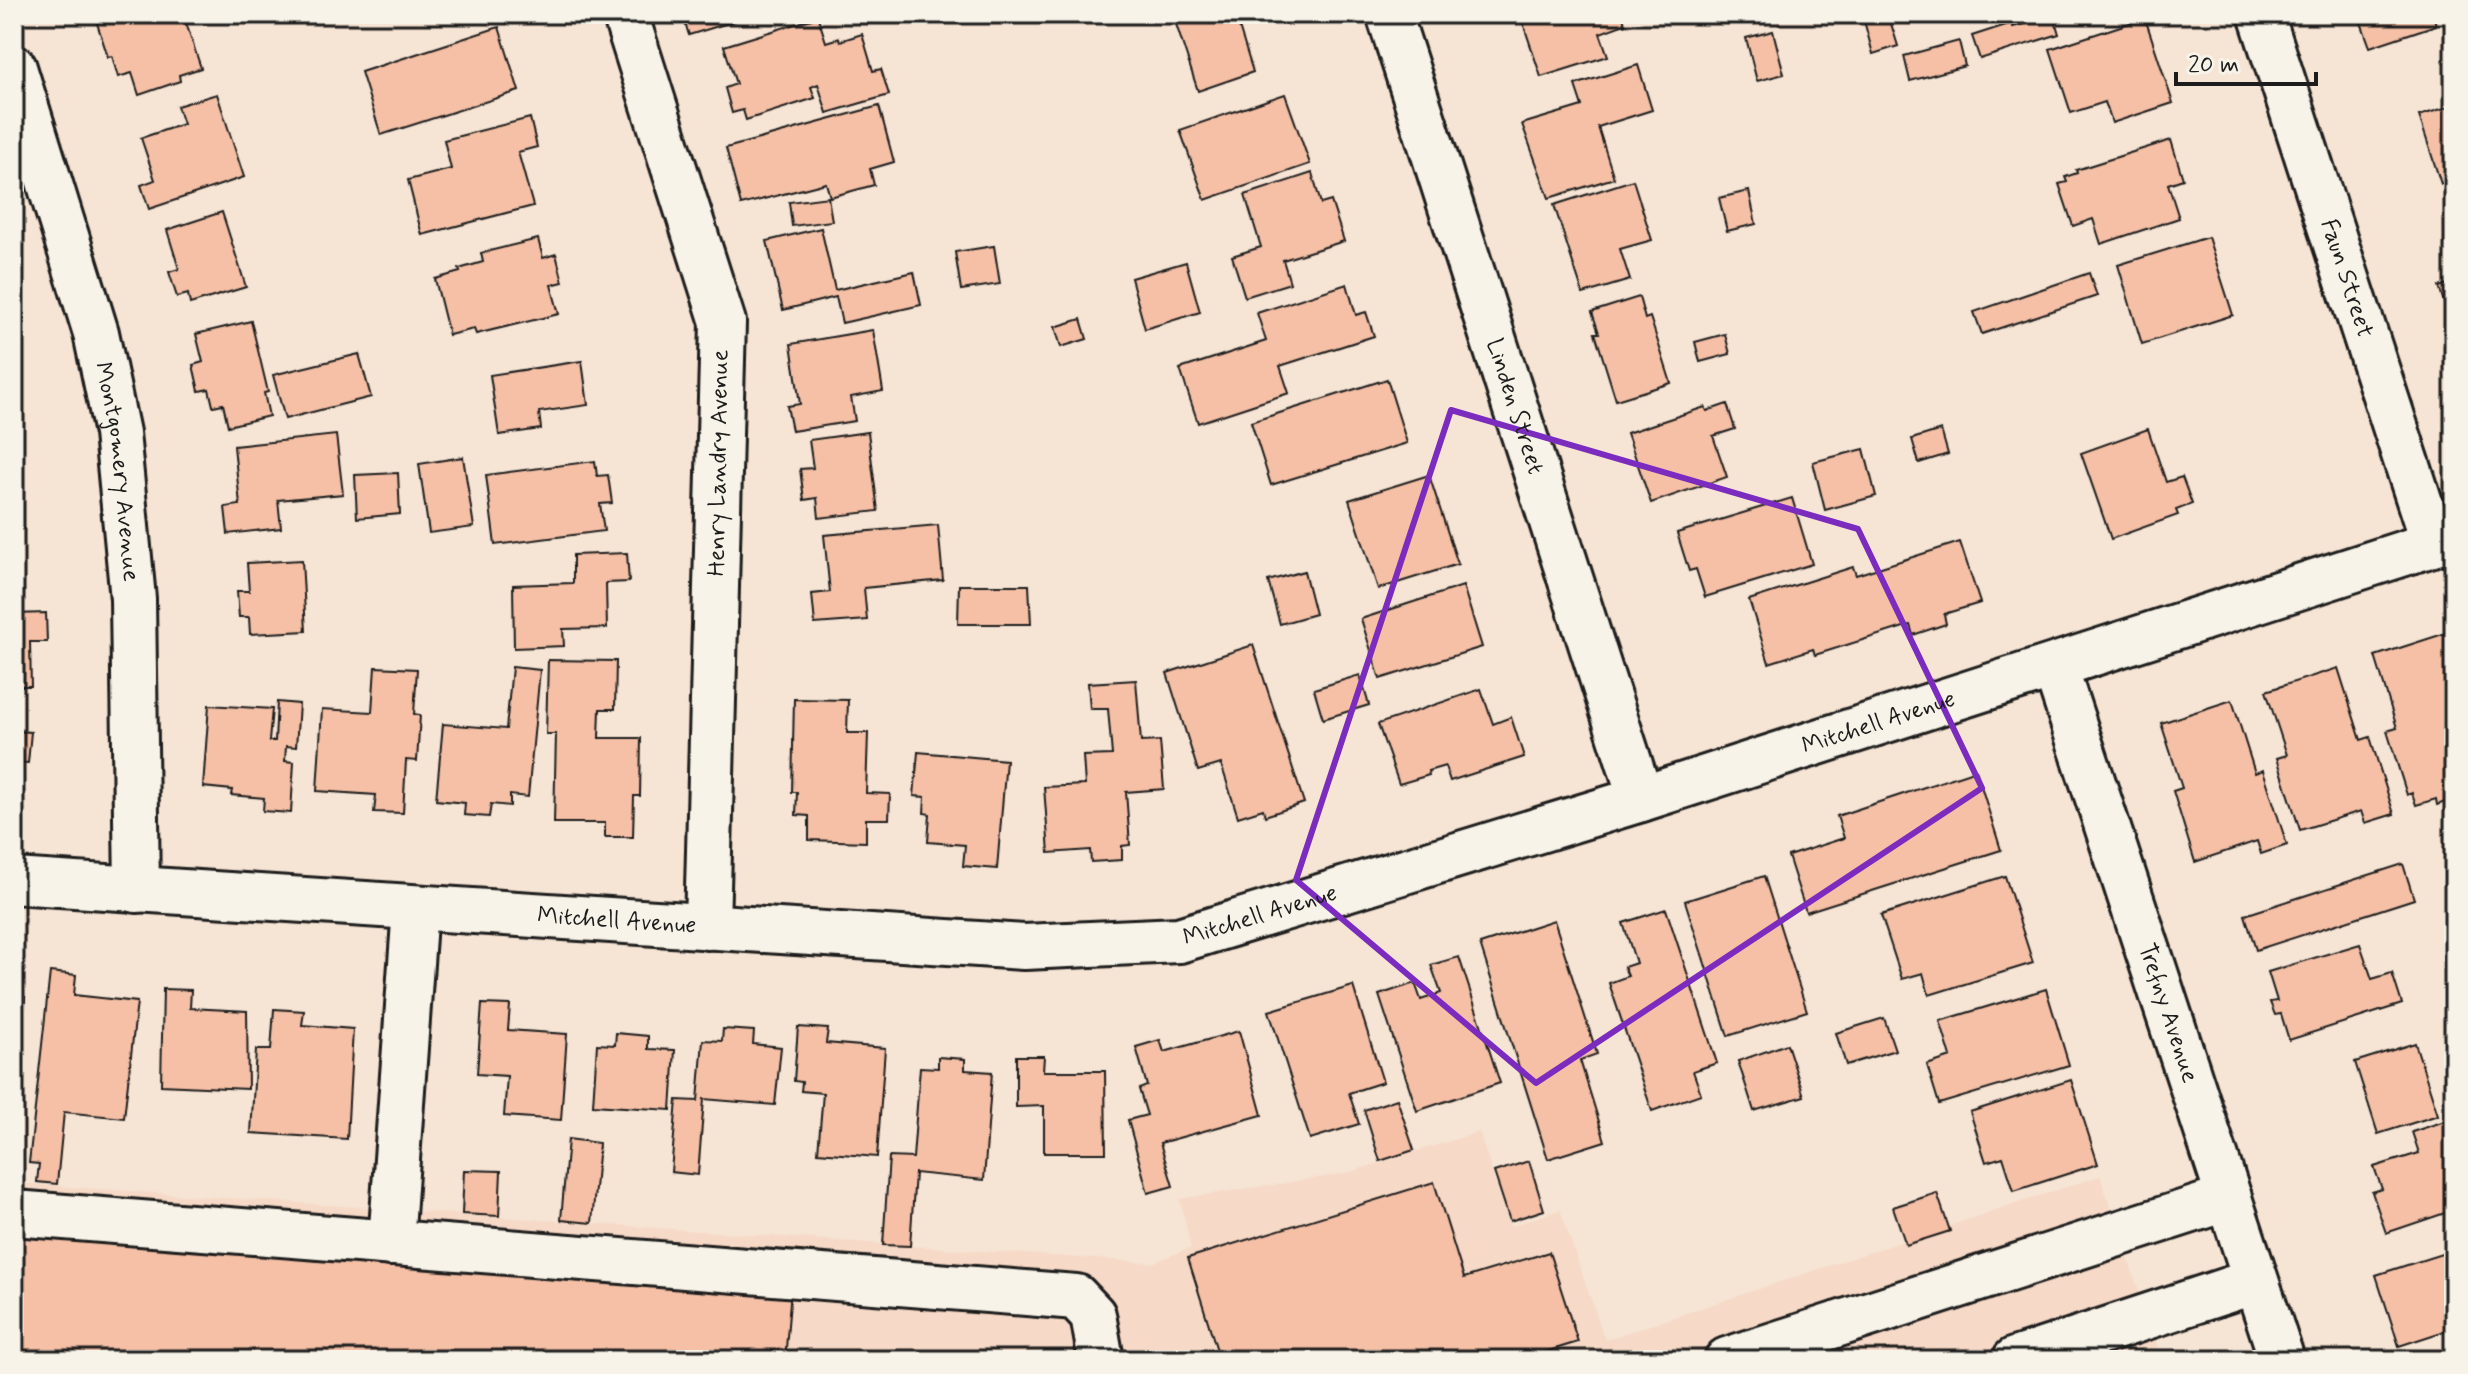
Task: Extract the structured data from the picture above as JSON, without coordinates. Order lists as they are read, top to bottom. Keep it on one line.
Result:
{"streets":{"street":["Faun Street","Linden Street","Henry Landry Avenue","Montgomery Avenue","Mitchell Avenue","Trefny Avenue"]},"crossings":[["Faun Street","Mitchell Avenue"],["Linden Street","Mitchell Avenue"],["Henry Landry Avenue","Mitchell Avenue"],["Montgomery Avenue","Mitchell Avenue"],["Mitchell Avenue","Trefny Avenue"]],"scale_bar":"20 m"}
